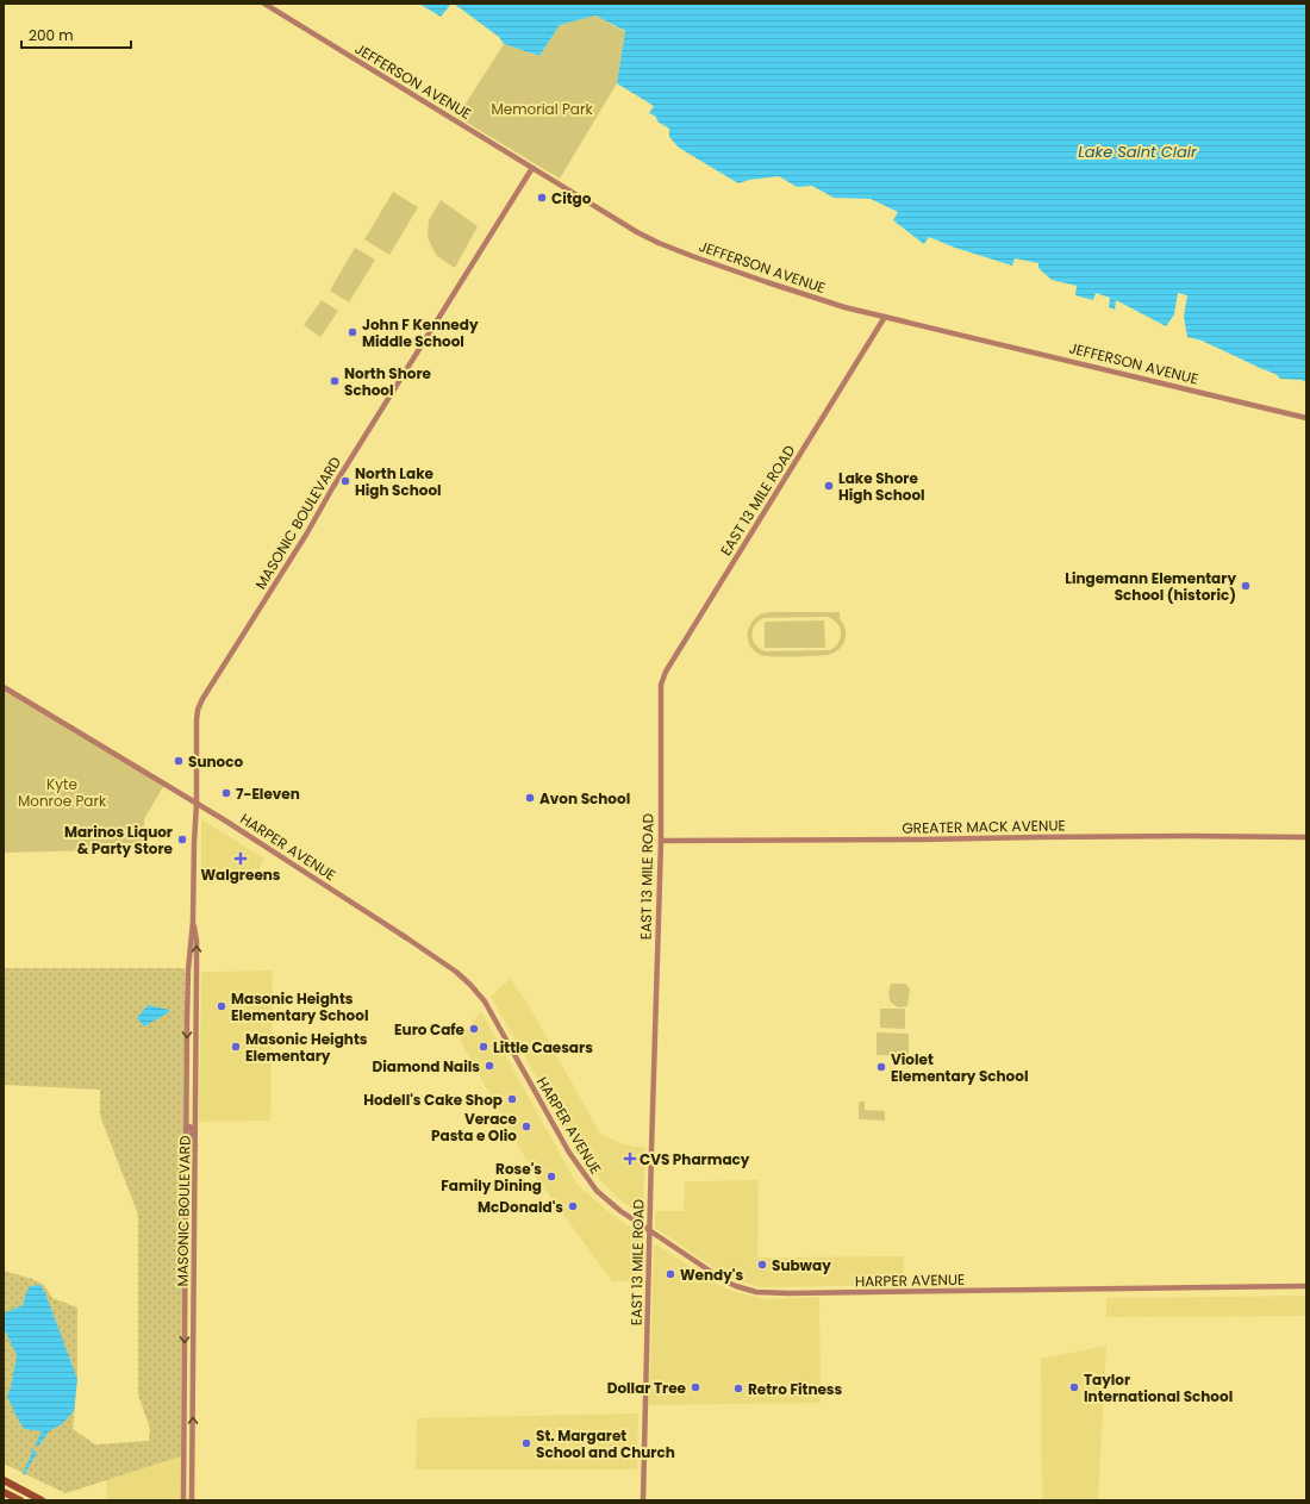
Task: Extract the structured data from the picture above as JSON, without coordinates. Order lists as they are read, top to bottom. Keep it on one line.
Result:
{"streets":{"main road":["JEFFERSON AVENUE","EAST 13 MILE ROAD","MASONIC BOULEVARD","GREATER MACK AVENUE","HARPER AVENUE"]},"crossings":[["JEFFERSON AVENUE","EAST 13 MILE ROAD"],["JEFFERSON AVENUE","MASONIC BOULEVARD"],["EAST 13 MILE ROAD","GREATER MACK AVENUE"],["EAST 13 MILE ROAD","HARPER AVENUE"],["MASONIC BOULEVARD","HARPER AVENUE"]],"water":["Lake Saint Clair"],"parks":["Memorial Park","Kyte Monroe Park"],"places":{"other":["Citgo","John F Kennedy Middle School","North Shore School","North Lake High School","Lake Shore High School","Lingemann Elementary School (historic)","Sunoco","7-Eleven","Avon School","Marinos Liquor & Party Store","Masonic Heights Elementary School","Euro Cafe","Masonic Heights Elementary","Little Caesars","Diamond Nails","Violet Elementary School","Hodell's Cake Shop","Verace Pasta e Olio","Rose's Family Dining","McDonald's","Subway","Wendy's","Dollar Tree","Taylor International School","Retro Fitness","St. Margaret School and Church"],"health":["Walgreens","CVS Pharmacy"]},"scale_bar":"200 m"}
